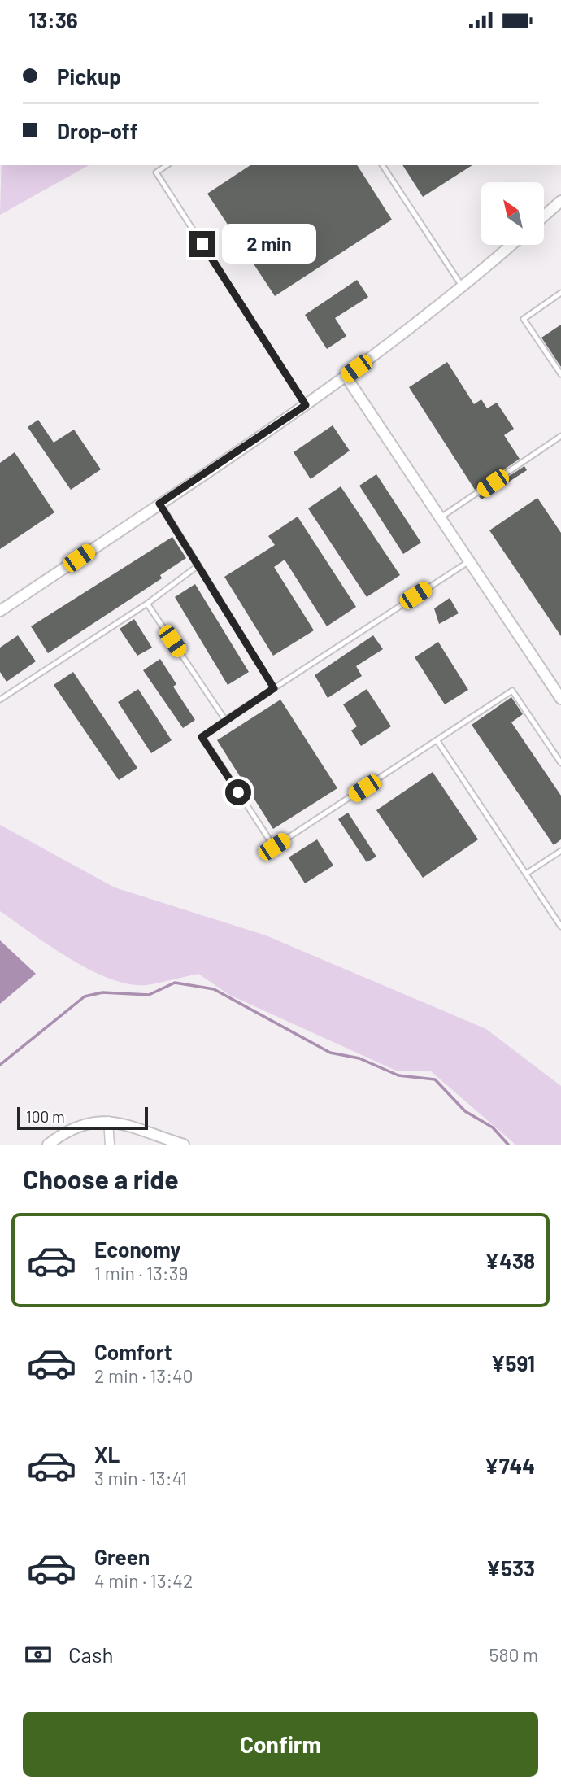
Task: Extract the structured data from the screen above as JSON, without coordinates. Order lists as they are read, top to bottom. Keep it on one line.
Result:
{"scale_bar":"100 m","north":"top left","page":{"status":"13:36","banner":["Pickup","Drop-off"],"bubble":"2 min","scale":"100 m","heading":"Choose a ride","list":[{"name":"Economy","note":"1 min · 13:39","value":"¥438"},{"name":"Comfort","note":"2 min · 13:40","value":"¥591"},{"name":"XL","note":"3 min · 13:41","value":"¥744"},{"name":"Green","note":"4 min · 13:42","value":"¥533"}],"pay":["Cash","580 m"],"buttons":"Confirm"}}
